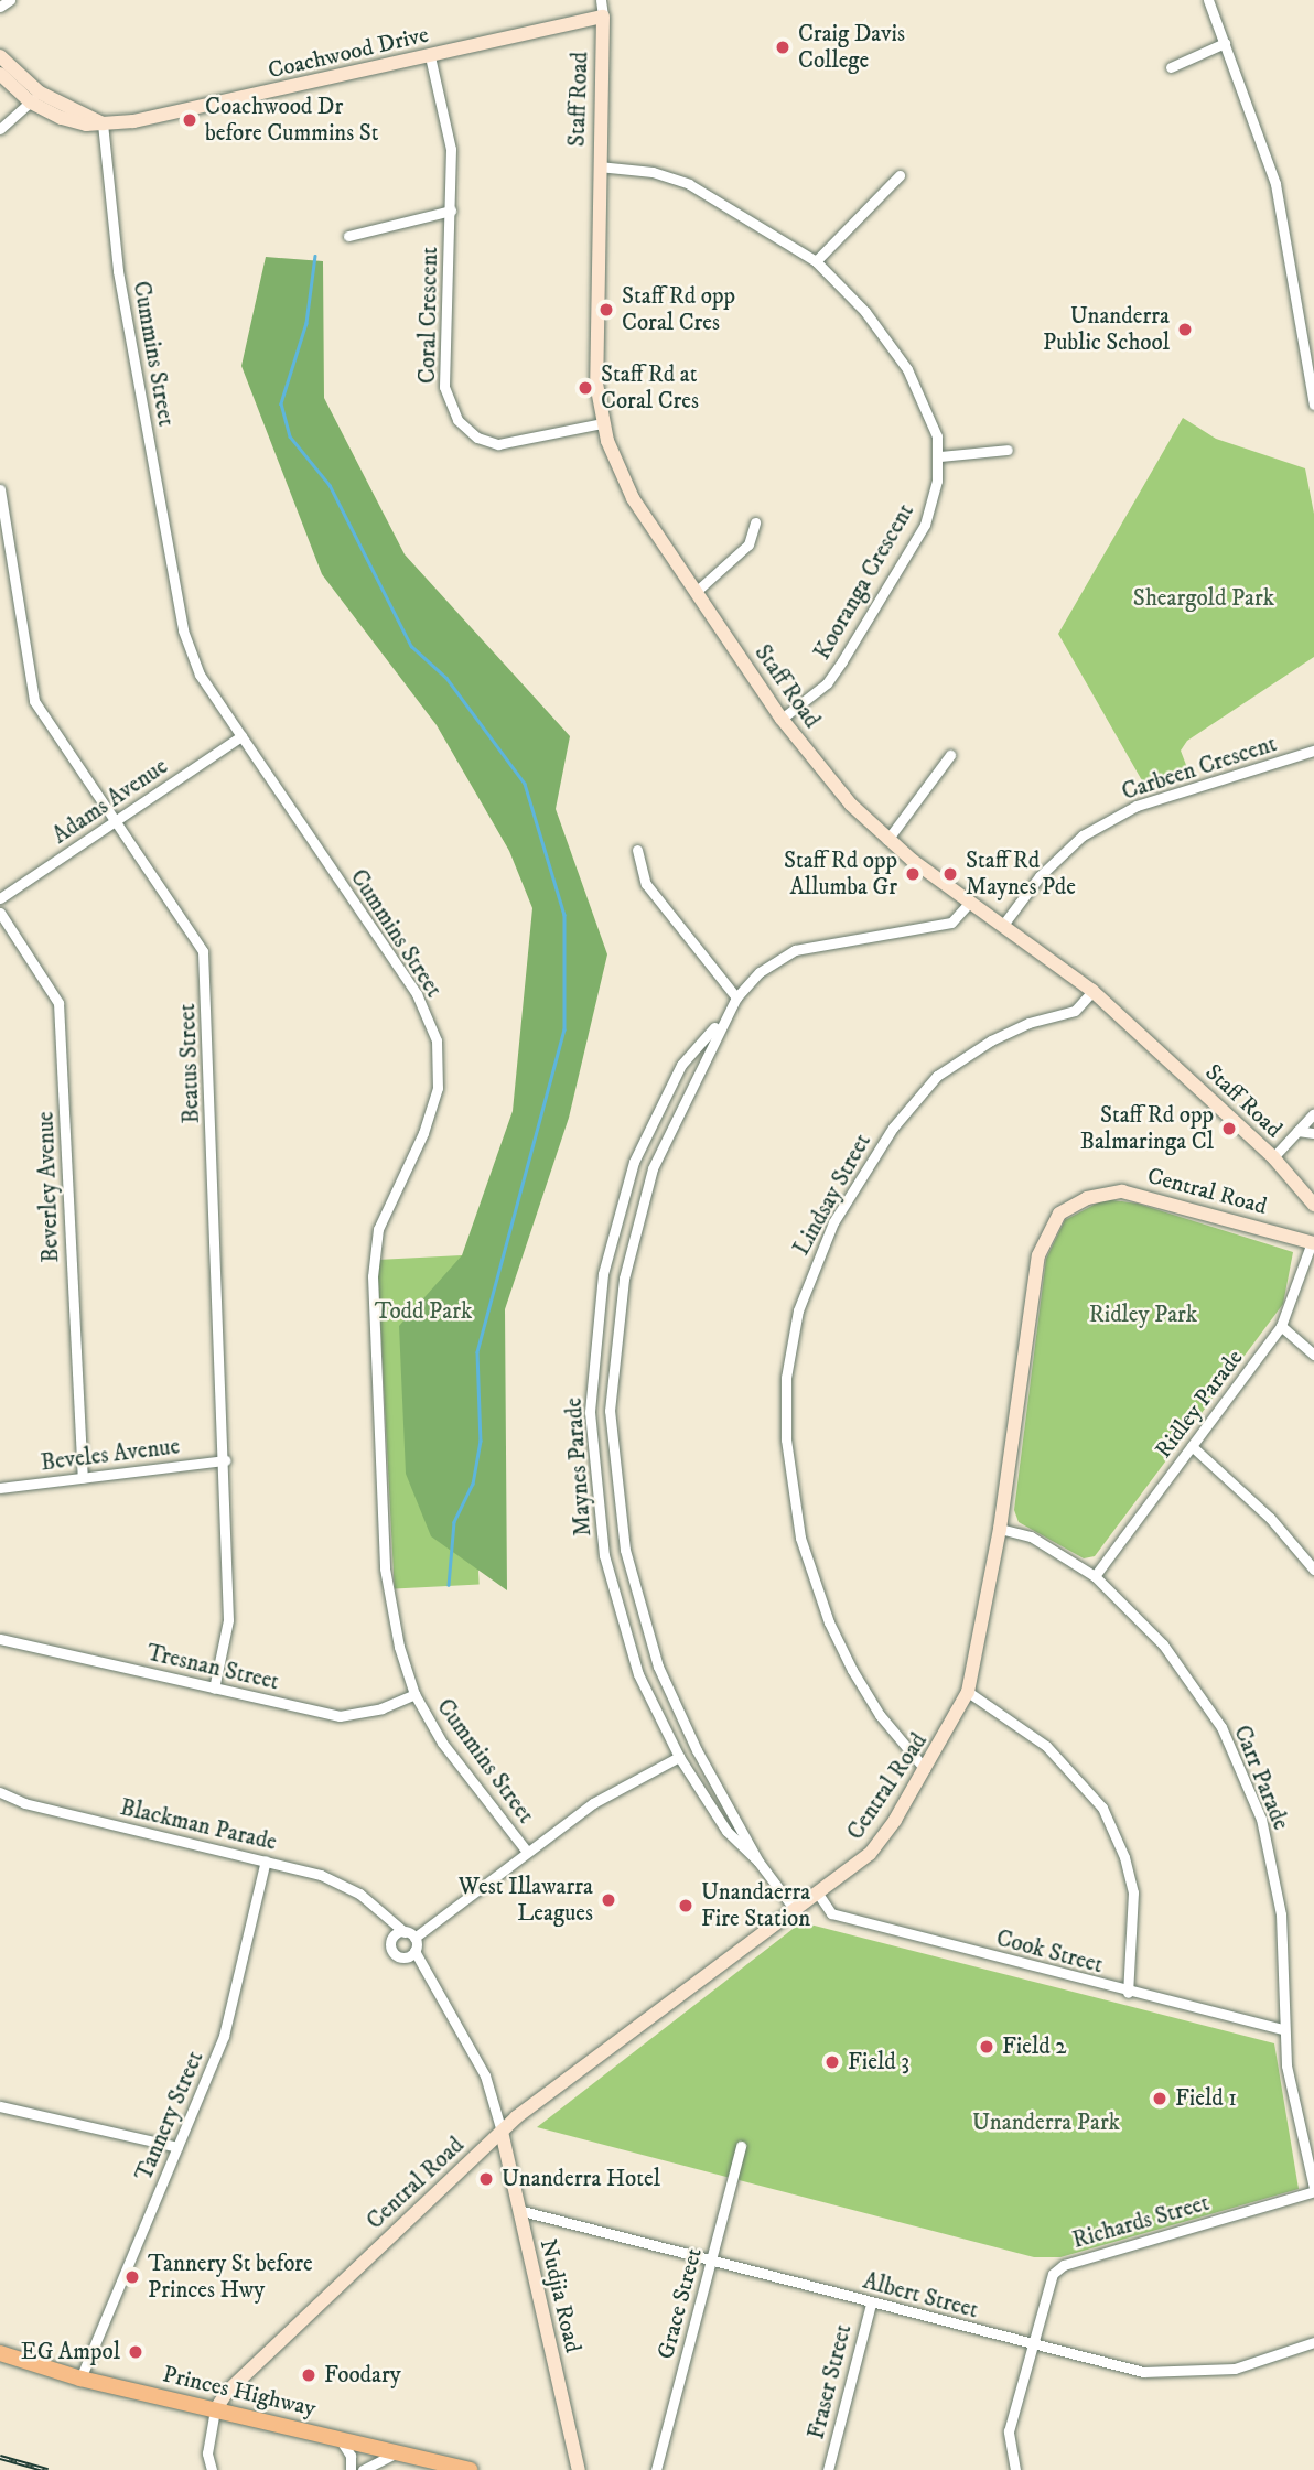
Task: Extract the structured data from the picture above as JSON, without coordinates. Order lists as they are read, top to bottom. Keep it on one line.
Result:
{"streets":{"main road":["Princes Highway"],"street":["Coachwood Drive","Staff Road","Coral Crescent","Cummins Street","Kooranga Crescent","Carbeen Crescent","Adams Avenue","Beatus Street","Beverley Avenue","Central Road","Lindsay Street","Ridley Parade","Beveles Avenue","Maynes Parade","Tresnan Street","Carr Parade","Blackman Parade","Cook Street","Tannery Street","Richards Street","Nudjia Road","Albert Street","Grace Street","Fraser Street"]},"crossings":[["Coachwood Drive","Staff Road"],["Coachwood Drive","Coral Crescent"],["Coachwood Drive","Cummins Street"],["Staff Road","Coral Crescent"],["Staff Road","Kooranga Crescent"],["Staff Road","Carbeen Crescent"],["Staff Road","Lindsay Street"],["Staff Road","Maynes Parade"],["Cummins Street","Adams Avenue"],["Cummins Street","Tresnan Street"],["Adams Avenue","Beatus Street"],["Beatus Street","Beveles Avenue"],["Beatus Street","Tresnan Street"],["Beverley Avenue","Beveles Avenue"],["Central Road","Lindsay Street"],["Central Road","Ridley Parade"],["Central Road","Maynes Parade"],["Central Road","Carr Parade"],["Central Road","Cook Street"],["Central Road","Nudjia Road"],["Central Road","Princes Highway"],["Ridley Parade","Carr Parade"],["Carr Parade","Cook Street"],["Carr Parade","Richards Street"],["Blackman Parade","Tannery Street"],["Tannery Street","Princes Highway"],["Richards Street","Albert Street"],["Nudjia Road","Albert Street"],["Albert Street","Grace Street"],["Albert Street","Fraser Street"]],"parks":["Sheargold Park","Todd Park","Ridley Park","Unanderra Park"],"places":["Craig Davis College","Coachwood Dr before Cummins St","Staff Rd opp Coral Cres","Unanderra Public School","Staff Rd at Coral Cres","Staff Rd opp Allumba Gr","Staff Rd Maynes Pde","Staff Rd opp Balmaringa Cl","West Illawarra Leagues","Unandaerra Fire Station","Field 2","Field 3","Field 1","Unanderra Hotel","Tannery St before Princes Hwy","EG Ampol","Foodary"]}
